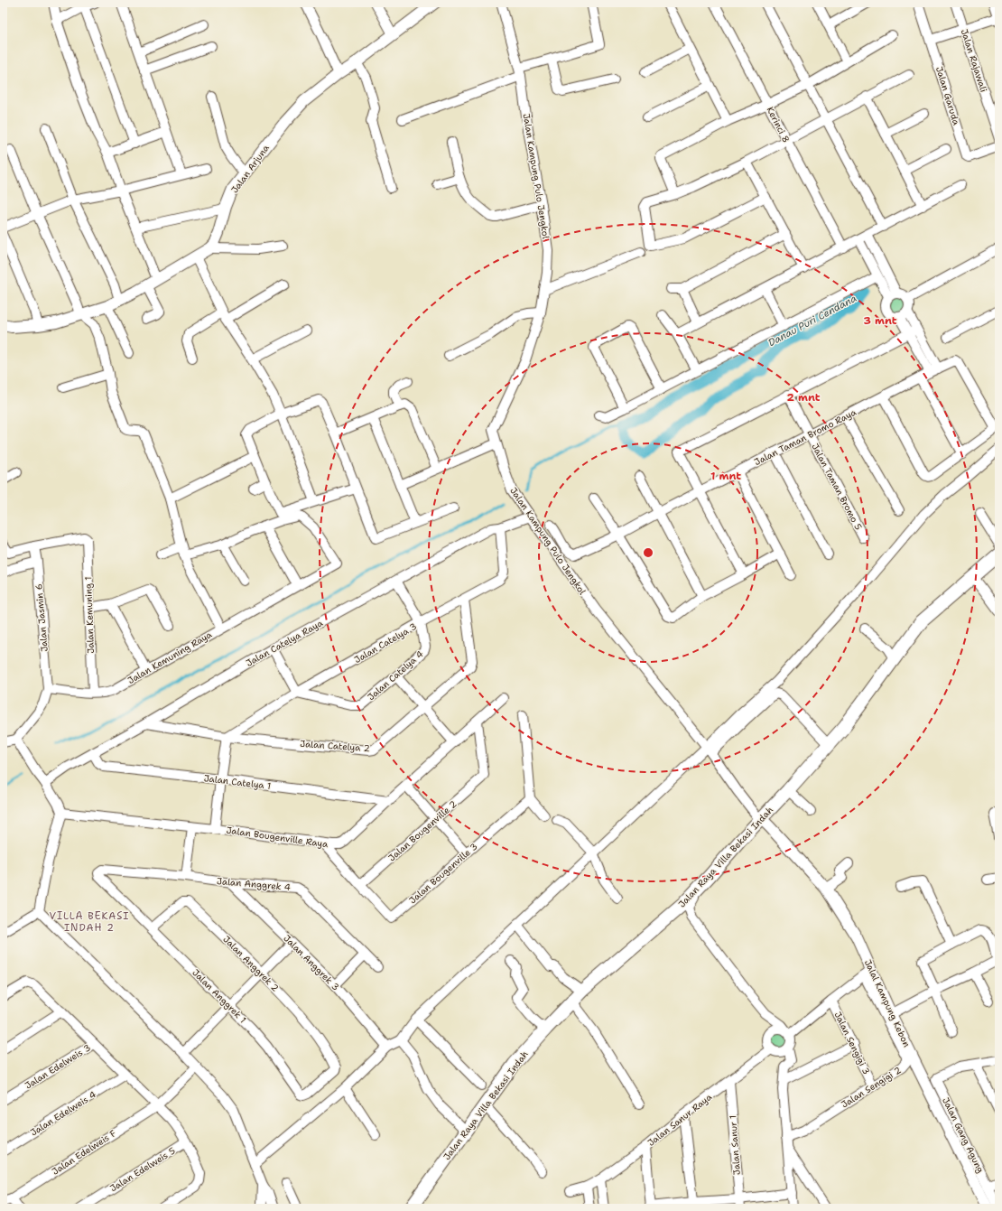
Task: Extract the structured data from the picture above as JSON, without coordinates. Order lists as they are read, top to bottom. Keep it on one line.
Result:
{"streets":{"main road":["Jalan Raya Villa Bekasi Indah"],"street":["Jalan Rajawali","Jalan Garuda","Kerinci 8","Jalan Arjuna","Jalan Kampung Pulo Jengkol","Jalan Taman Bromo Raya","Jalan Taman Bromo 5","Jalan Kemuning 1","Jalan Jasmin 6","Jalan Catelya Raya","Jalan Catelya 3","Jalan Kemuning Raya","Jalan Catelya 4","Jalan Catelya 2","Jalan Catelya 1","Jalan Bougenville 2","Jalan Bougenville Raya","Jalan Bougenville 3","Jalan Anggrek 4","Jalan Anggrek 3","Jalan Anggrek 2","Jalan Anggrek 1","Jalal Kampung Kebon","Jalan Sengigi 3","Jalan Edelweis 3","Jalan Sengigi 2","Jalan Edelweis 4","Jalan Sanur Raya","Jalan Gang Agung","Jalan Sanur 1","Jalan Edelweis F","Jalan Edelweis 5"]},"crossings":[["Jalan Kampung Pulo Jengkol","Jalan Catelya Raya"],["Jalan Kampung Pulo Jengkol","Jalan Raya Villa Bekasi Indah"],["Jalan Kampung Pulo Jengkol","Jalal Kampung Kebon"],["Jalan Taman Bromo Raya","Jalan Taman Bromo 5"],["Jalan Kemuning 1","Jalan Jasmin 6"],["Jalan Kemuning 1","Jalan Kemuning Raya"],["Jalan Jasmin 6","Jalan Kemuning Raya"],["Jalan Catelya Raya","Jalan Catelya 3"],["Jalan Catelya Raya","Jalan Catelya 2"],["Jalan Catelya Raya","Jalan Catelya 1"],["Jalan Catelya 3","Jalan Catelya 4"],["Jalan Catelya 3","Jalan Catelya 2"],["Jalan Catelya 1","Jalan Bougenville Raya"],["Jalan Bougenville 2","Jalan Bougenville Raya"],["Jalan Bougenville 2","Jalan Bougenville 3"],["Jalan Raya Villa Bekasi Indah","Jalal Kampung Kebon"],["Jalan Anggrek 4","Jalan Anggrek 3"],["Jalan Anggrek 4","Jalan Anggrek 1"],["Jalan Anggrek 2","Jalan Anggrek 1"],["Jalal Kampung Kebon","Jalan Sengigi 2"],["Jalan Sengigi 3","Jalan Sengigi 2"],["Jalan Sanur Raya","Jalan Sanur 1"]],"districts":["VILLA BEKASI INDAH 2"],"water":["Danau Puri Cendana"],"rings":["3 mnt","2 mnt","1 mnt"]}
